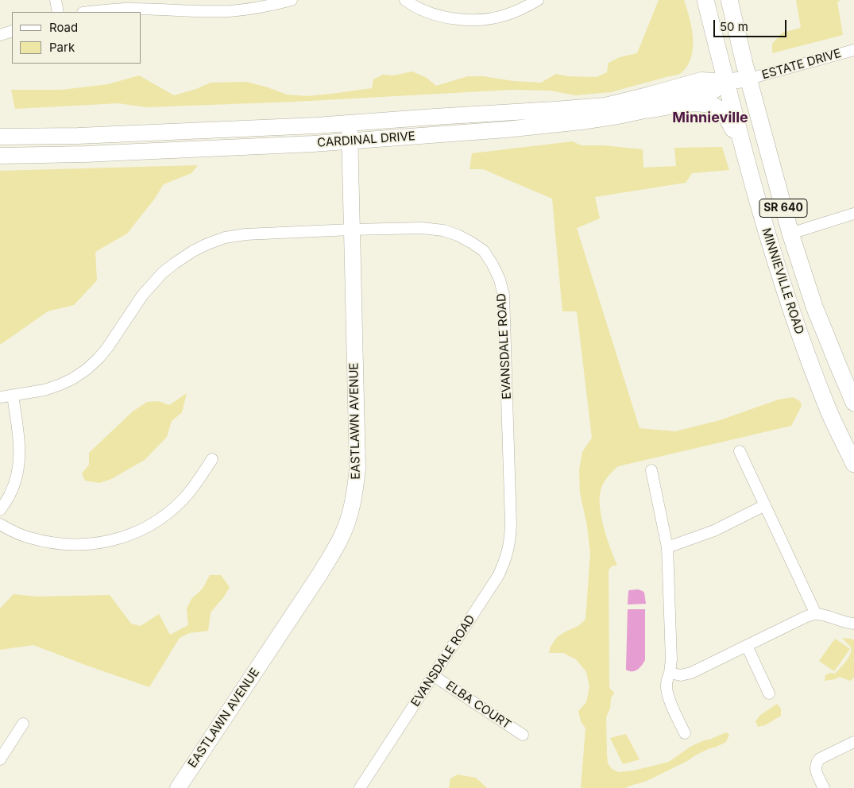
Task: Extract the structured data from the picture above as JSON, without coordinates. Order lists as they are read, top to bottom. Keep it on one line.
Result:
{"streets":{"main road":["CARDINAL DRIVE","SR 640","MINNIEVILLE ROAD","EASTLAWN AVENUE"],"street":["ESTATE DRIVE","EVANSDALE ROAD","ELBA COURT"]},"crossings":[["ESTATE DRIVE","CARDINAL DRIVE"],["ESTATE DRIVE","MINNIEVILLE ROAD"],["CARDINAL DRIVE","MINNIEVILLE ROAD"],["CARDINAL DRIVE","EASTLAWN AVENUE"],["EVANSDALE ROAD","EASTLAWN AVENUE"],["EVANSDALE ROAD","ELBA COURT"]],"districts":["Minnieville"],"legend":["Road","Park"],"scale_bar":"50 m"}
